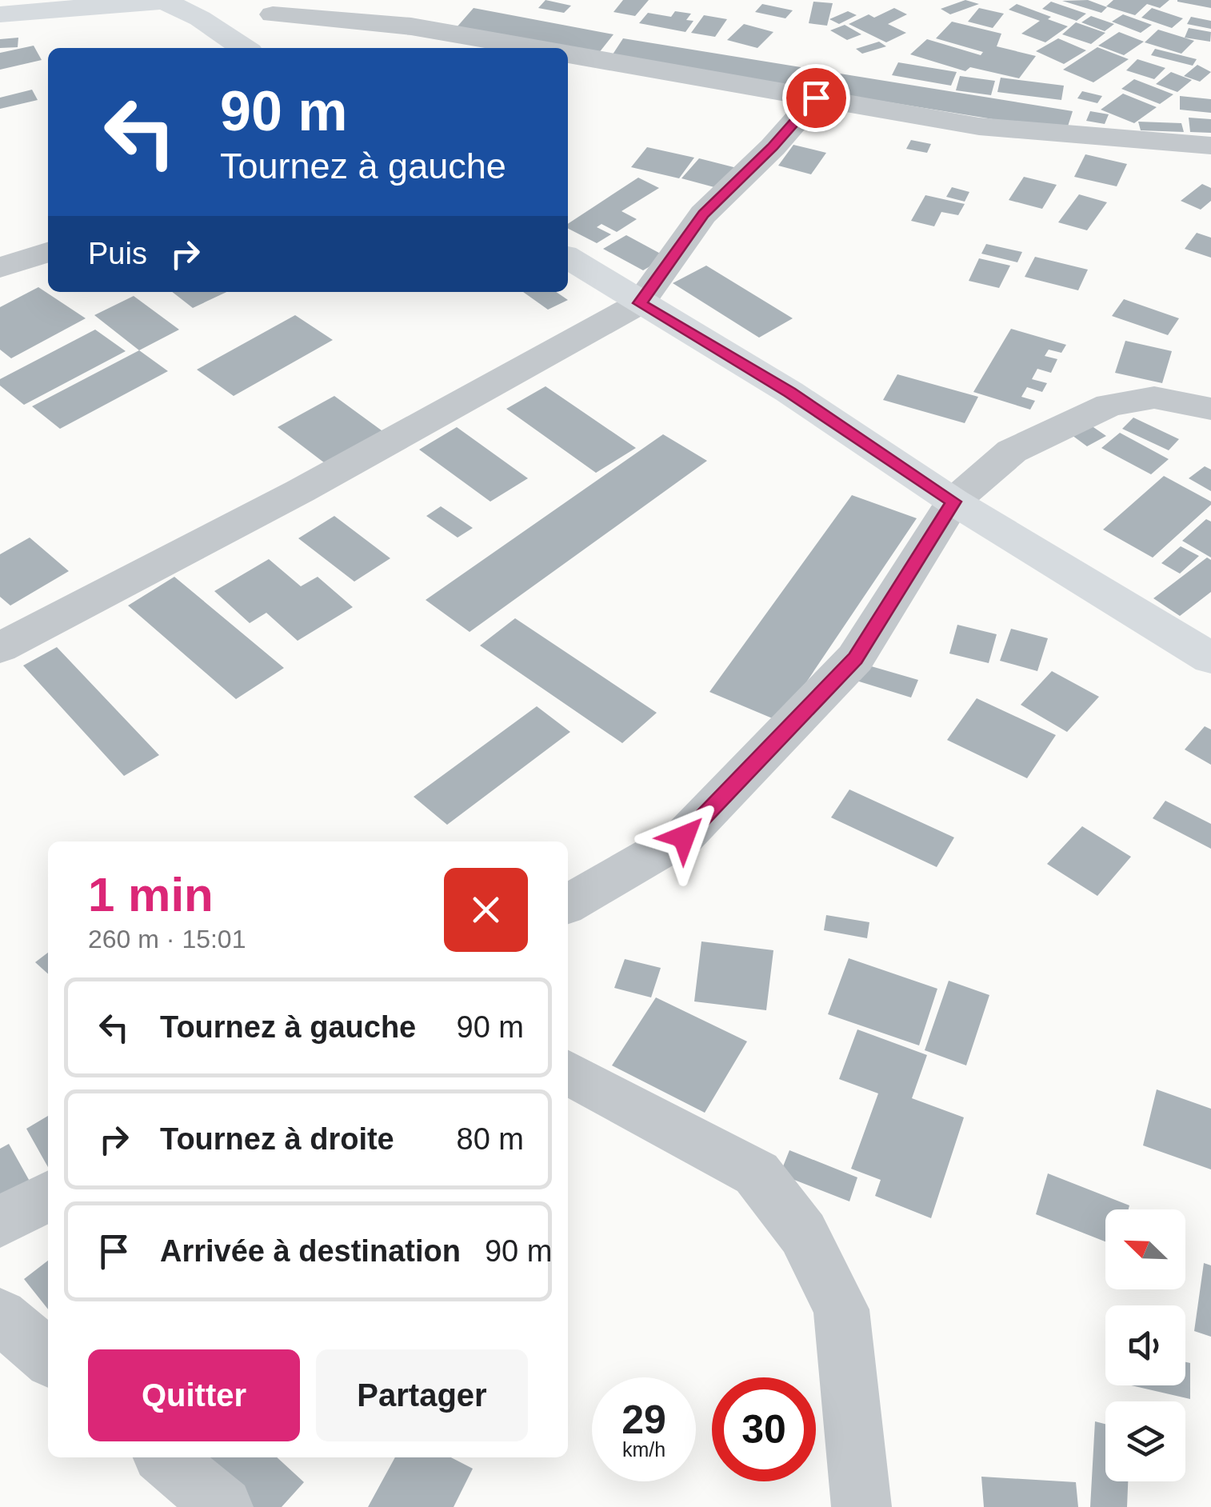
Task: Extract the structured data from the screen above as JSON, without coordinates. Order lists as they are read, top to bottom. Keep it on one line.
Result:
{"north":"top left","page":{"turn":["90 m","Tournez à gauche"],"then":"Puis","heading":["1 min","260 m · 15:01"],"list":[{"name":"Tournez à gauche","value":"90 m"},{"name":"Tournez à droite","value":"80 m"},{"name":"Arrivée à destination","value":"90 m"}],"buttons":["Quitter","Partager"],"speed":"29 km/h","limit":"30"}}
